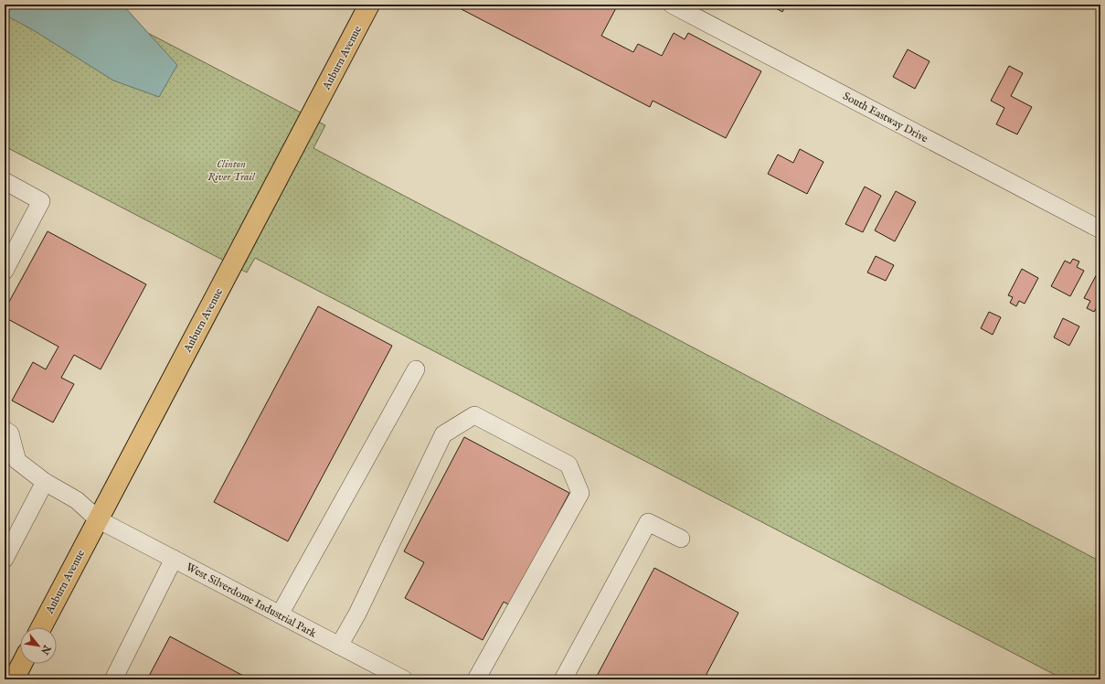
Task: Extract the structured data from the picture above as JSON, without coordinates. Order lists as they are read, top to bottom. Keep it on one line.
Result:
{"streets":{"main road":["Auburn Avenue"],"street":["South Eastway Drive","West Silverdome Industrial Park"]},"crossings":[["Auburn Avenue","West Silverdome Industrial Park"]],"parks":["Clinton River Trail"],"north":"bottom right"}
